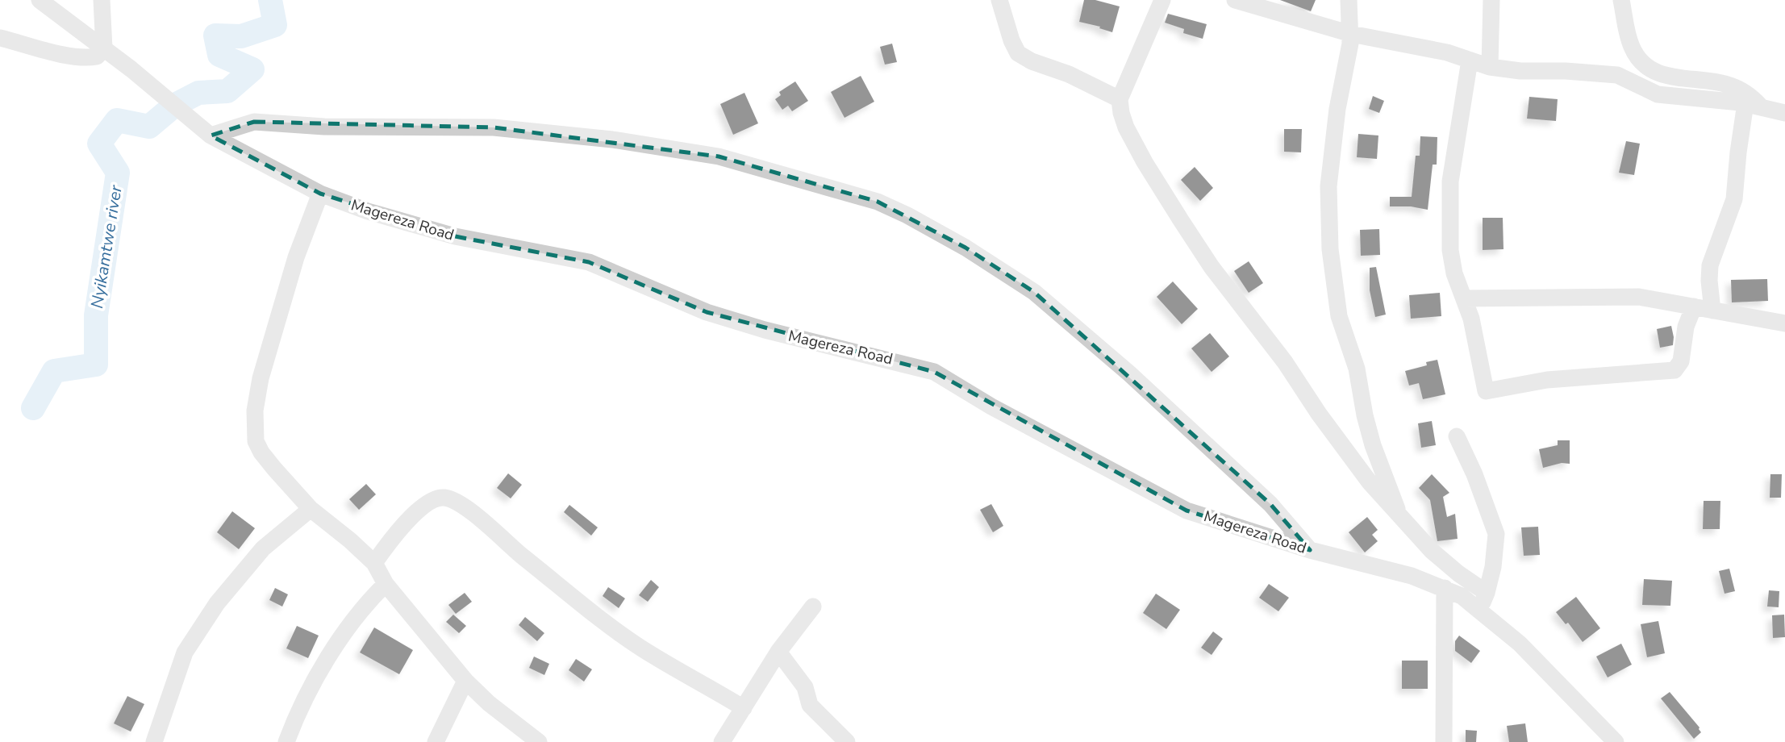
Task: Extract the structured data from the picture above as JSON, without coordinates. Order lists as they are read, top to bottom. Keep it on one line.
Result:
{"streets":{"street":["Magereza Road"]},"water":["Nyikamtwe river"]}
